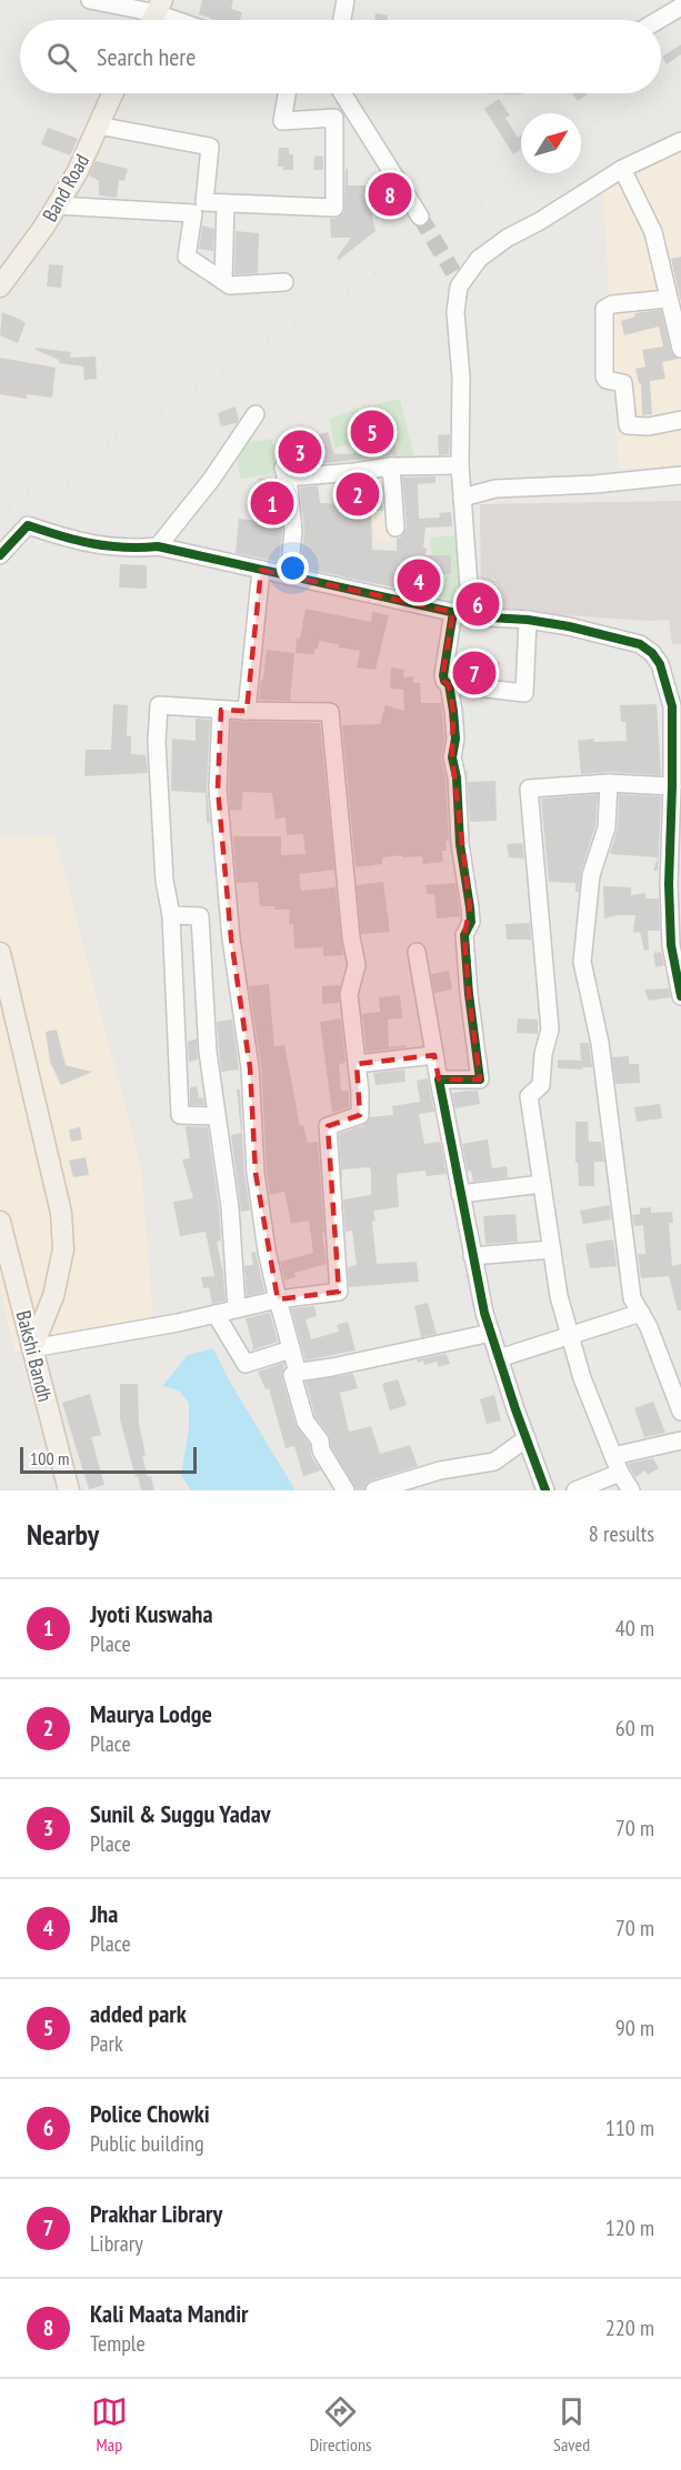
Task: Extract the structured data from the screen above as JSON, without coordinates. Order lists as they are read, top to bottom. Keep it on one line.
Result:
{"streets":{"main road":["Band Road","Bakshi Bandh"]},"scale_bar":"100 m","north":"top right","page":{"search":"Search here","pins":["8","5","3","2","1","4","6","7"],"scale":"100 m","heading":["Nearby","8 results"],"list":[{"mark":"1","name":"Jyoti Kuswaha","note":"Place","value":"40 m"},{"mark":"2","name":"Maurya Lodge","note":"Place","value":"60 m"},{"mark":"3","name":"Sunil & Suggu Yadav","note":"Place","value":"70 m"},{"mark":"4","name":"Jha","note":"Place","value":"70 m"},{"mark":"5","name":"added park","note":"Park","value":"90 m"},{"mark":"6","name":"Police Chowki","note":"Public building","value":"110 m"},{"mark":"7","name":"Prakhar Library","note":"Library","value":"120 m"},{"mark":"8","name":"Kali Maata Mandir","note":"Temple","value":"220 m"}],"nav":["Map","Directions","Saved"]}}
